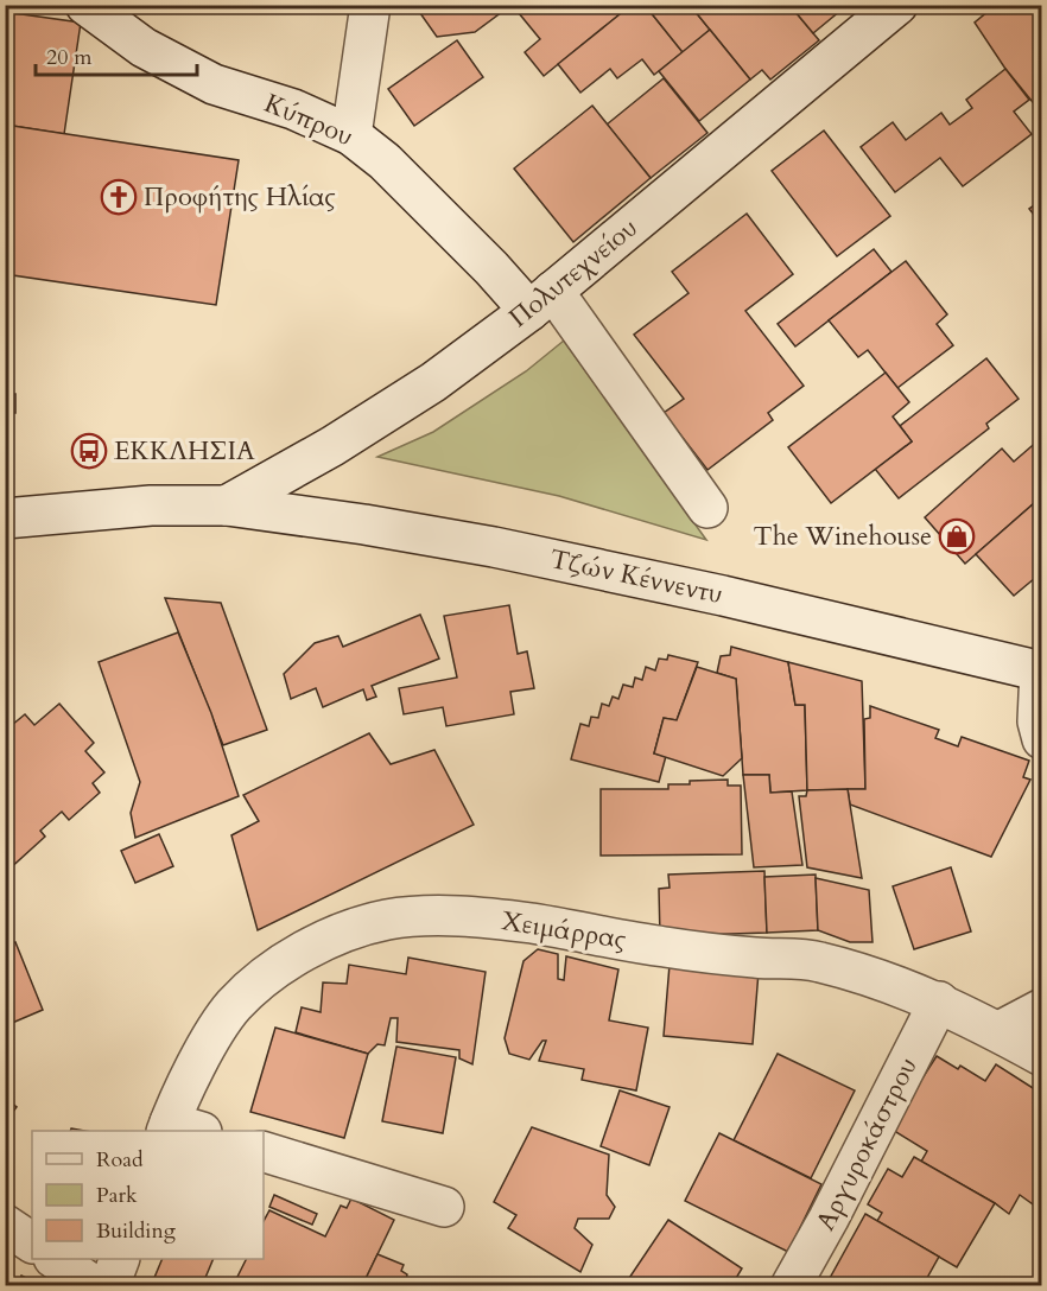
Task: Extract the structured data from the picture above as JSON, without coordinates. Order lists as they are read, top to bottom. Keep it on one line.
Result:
{"streets":{"street":["Κύπρου","Πολυτεχνείου","Τζών Κέννεντυ","Χειμάρρας","Αργυροκάστρου"]},"crossings":[["Κύπρου","Πολυτεχνείου"],["Πολυτεχνείου","Τζών Κέννεντυ"],["Χειμάρρας","Αργυροκάστρου"]],"places":{"church":["Προφήτης Ηλίας"],"bus stop":["ΕΚΚΛΗΣΙΑ"],"shop":["The Winehouse"]},"legend":["Road","Park","Building"],"scale_bar":"20 m"}
